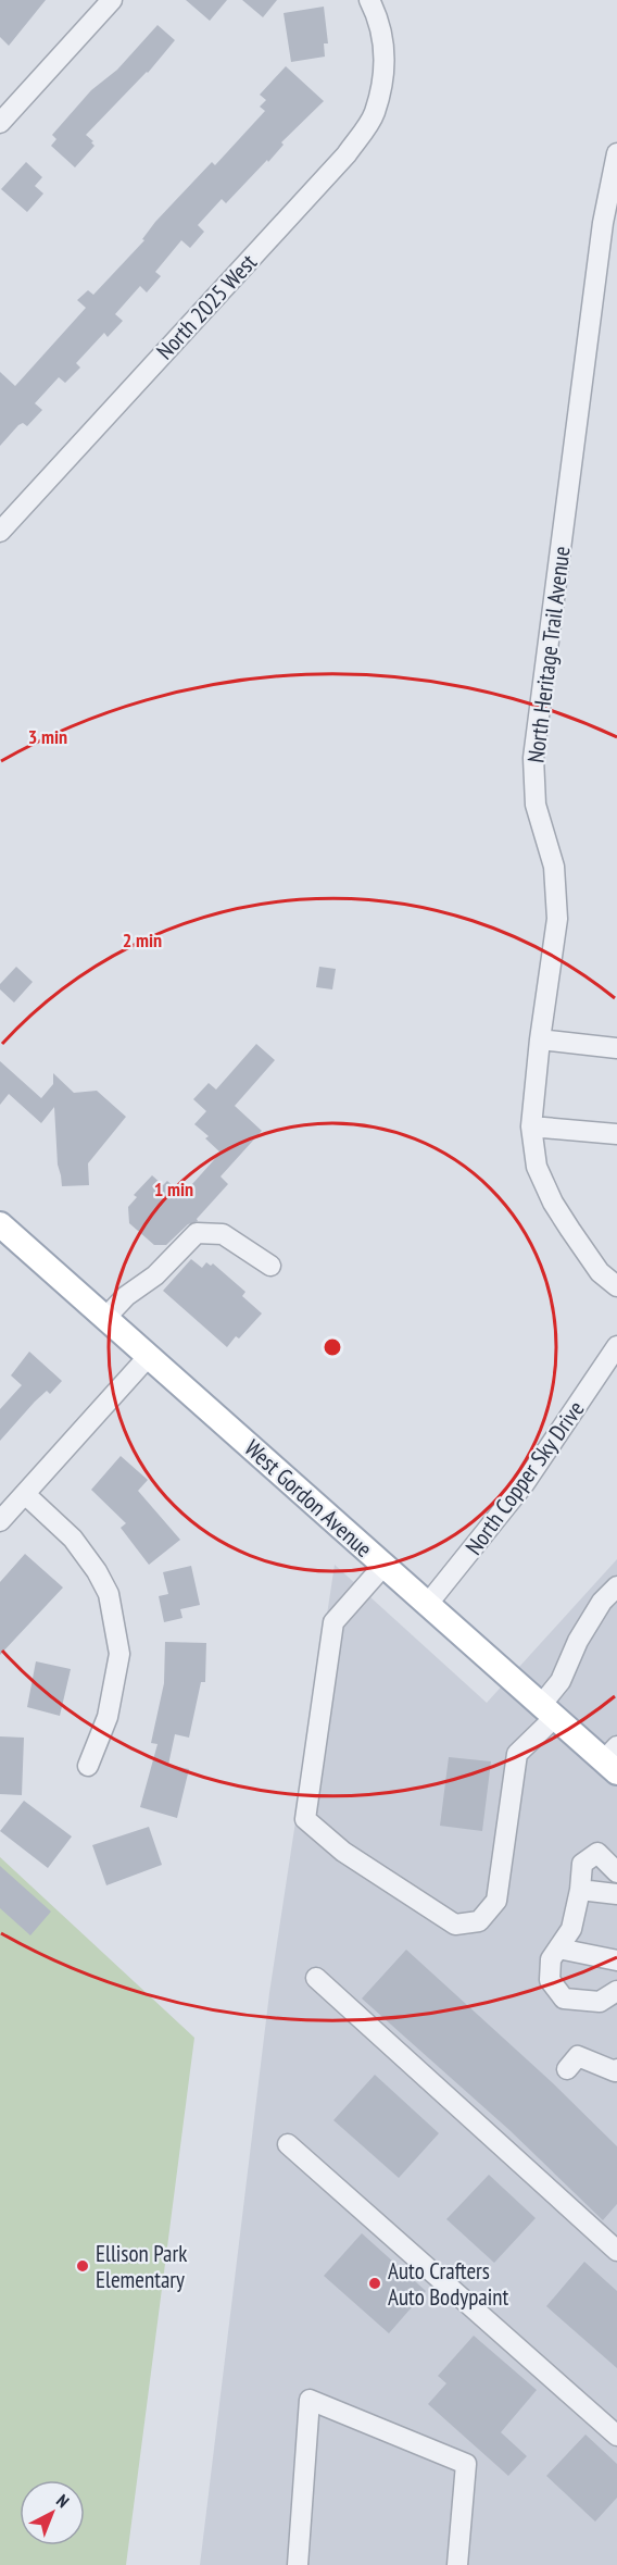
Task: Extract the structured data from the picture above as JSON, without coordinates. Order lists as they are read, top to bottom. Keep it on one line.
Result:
{"streets":{"main road":["West Gordon Avenue"],"street":["North 2025 West","North Heritage Trail Avenue","North Copper Sky Drive"]},"crossings":[["North Copper Sky Drive","West Gordon Avenue"]],"places":["Ellison Park Elementary","Auto Crafters Auto Bodypaint"],"north":"top right","rings":["3 min","2 min","1 min"]}
